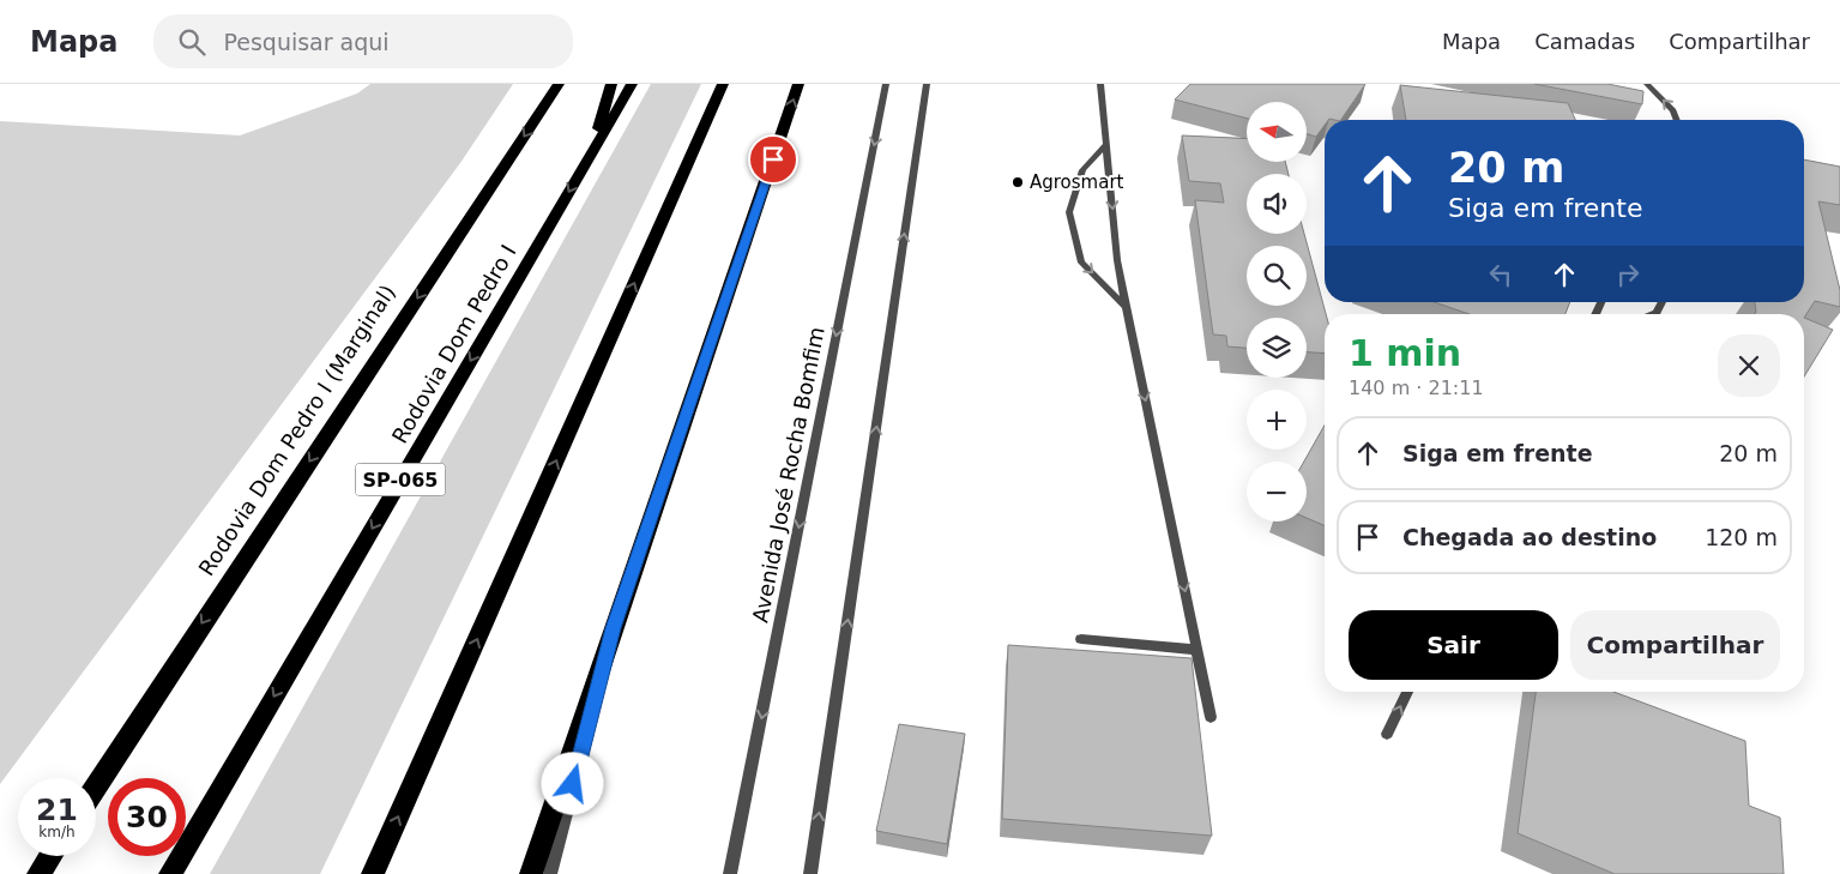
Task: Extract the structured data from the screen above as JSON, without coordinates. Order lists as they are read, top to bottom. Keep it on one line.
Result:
{"streets":{"highway":["Rodovia Dom Pedro I","Rodovia Dom Pedro I (Marginal)","SP-065"],"street":["Avenida José Rocha Bomfim"]},"one_way":["Rodovia Dom Pedro I (Marginal)"],"places":["Agrosmart"],"north":"left","page":{"header":"Mapa","search":"Pesquisar aqui","nav":["Mapa","Camadas","Compartilhar"],"map_buttons":["+","−"],"turn":["20 m","Siga em frente"],"heading":["1 min","140 m · 21:11"],"list":[{"name":"Siga em frente","value":"20 m"},{"name":"Chegada ao destino","value":"120 m"}],"buttons":["Sair","Compartilhar"],"speed":"21 km/h","limit":"30"}}
